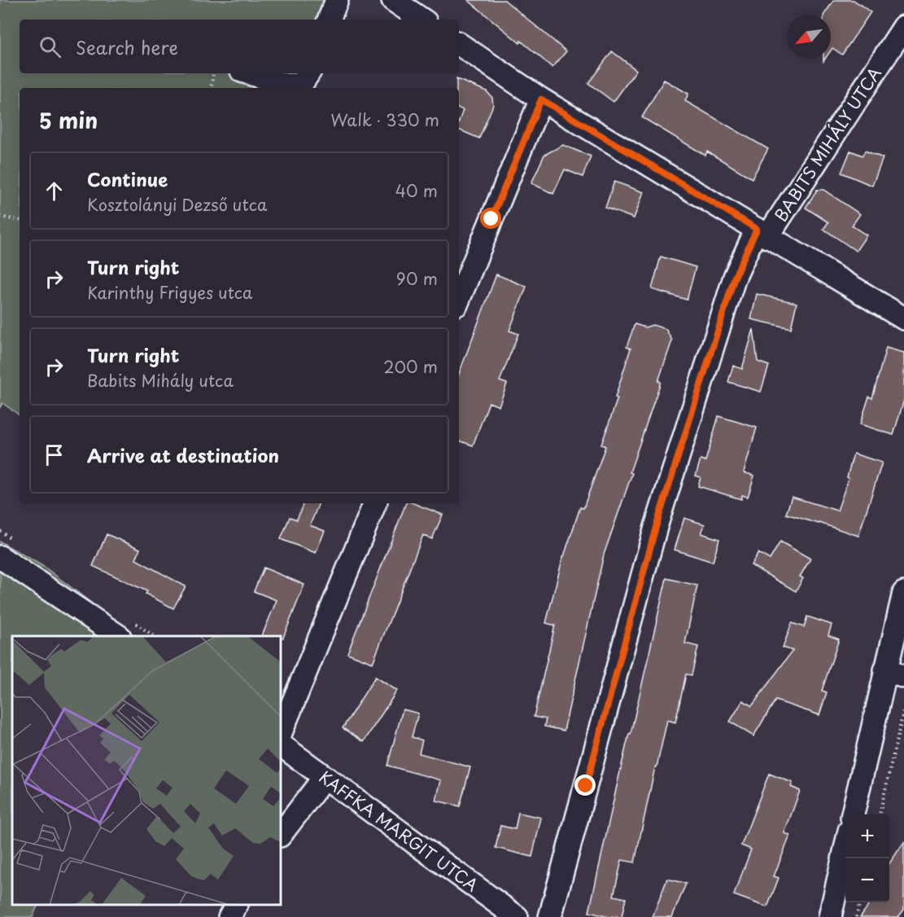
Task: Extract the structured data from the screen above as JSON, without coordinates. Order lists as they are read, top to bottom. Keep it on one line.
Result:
{"streets":{"street":["BABITS MIHÁLY UTCA","KAFFKA MARGIT UTCA"]},"north":"bottom left","page":{"search":"Search here","heading":["5 min","Walk · 330 m"],"list":[["Continue","Kosztolányi Dezső utca","40 m"],["Turn right","Karinthy Frigyes utca","90 m"],["Turn right","Babits Mihály utca","200 m"],"Arrive at destination"],"map_buttons":["+","−"]}}
